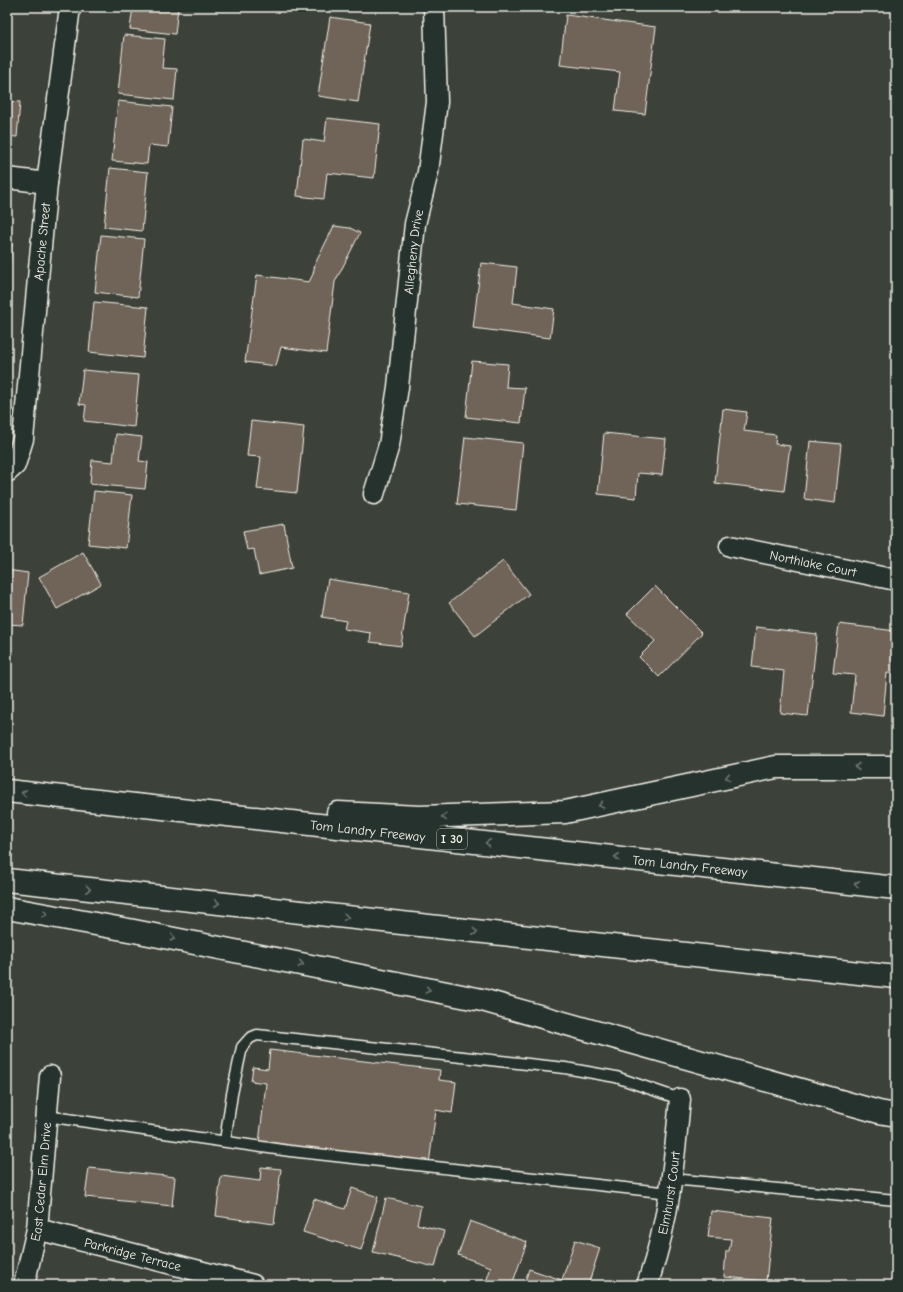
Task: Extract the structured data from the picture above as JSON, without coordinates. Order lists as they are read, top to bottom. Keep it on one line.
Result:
{"streets":{"highway":["Tom Landry Freeway","I 30"],"street":["Apache Street","Allegheny Drive","Northlake Court","East Cedar Elm Drive","Elmhurst Court","Parkridge Terrace"]},"crossings":[["East Cedar Elm Drive","Parkridge Terrace"]]}
